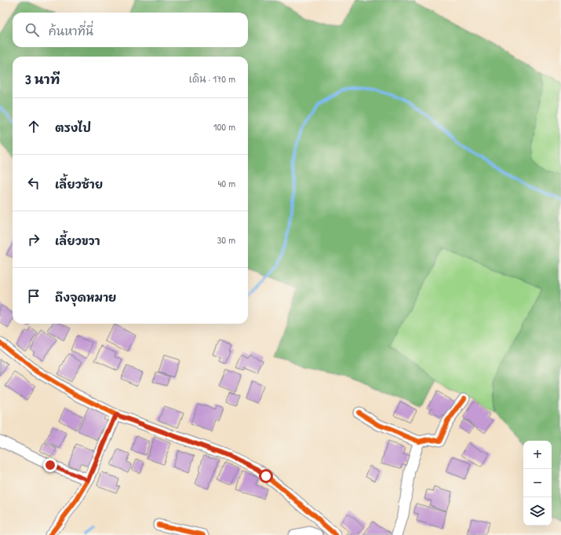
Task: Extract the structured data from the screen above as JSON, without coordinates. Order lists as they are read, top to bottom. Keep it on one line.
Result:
{"page":{"search":"ค้นหาที่นี่","heading":["3 นาที","เดิน · 170 m"],"list":[["ตรงไป","100 m"],["เลี้ยวซ้าย","40 m"],["เลี้ยวขวา","30 m"],"ถึงจุดหมาย"],"map_buttons":["+","−"]}}
